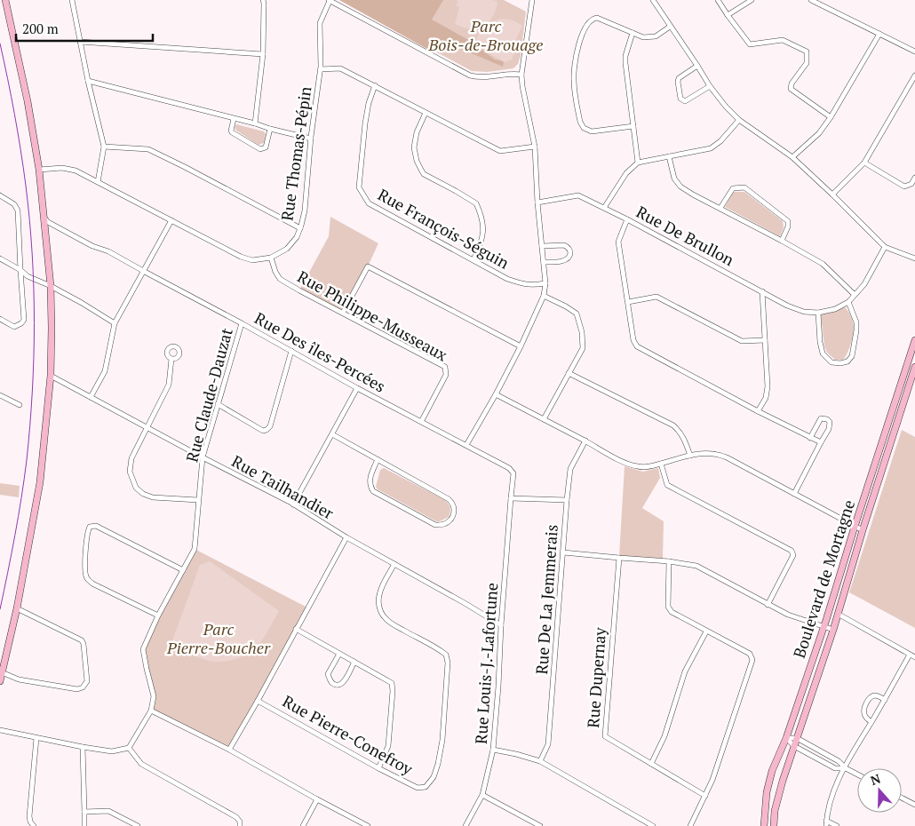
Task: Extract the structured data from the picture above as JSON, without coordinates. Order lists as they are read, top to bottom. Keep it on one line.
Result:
{"streets":{"main road":["Boulevard de Mortagne"],"street":["Rue Thomas-Pépin","Rue François-Séguin","Rue De Brullon","Rue Philippe-Musseaux","Rue Des îles-Percées","Rue Claude-Dauzat","Rue Tailhandier","Rue De La Jemmerais","Rue Louis-J.-Lafortune","Rue Dupernay","Rue Pierre-Conefroy"]},"crossings":[["Rue Thomas-Pépin","Rue Philippe-Musseaux"],["Rue Philippe-Musseaux","Rue Des îles-Percées"],["Rue Des îles-Percées","Rue Claude-Dauzat"],["Rue Des îles-Percées","Rue Louis-J.-Lafortune"],["Rue Claude-Dauzat","Rue Tailhandier"],["Rue Tailhandier","Rue Louis-J.-Lafortune"],["Rue Tailhandier","Rue Pierre-Conefroy"]],"parks":["Parc Bois-de-Brouage","Parc Pierre-Boucher"],"scale_bar":"200 m","north":"top"}
